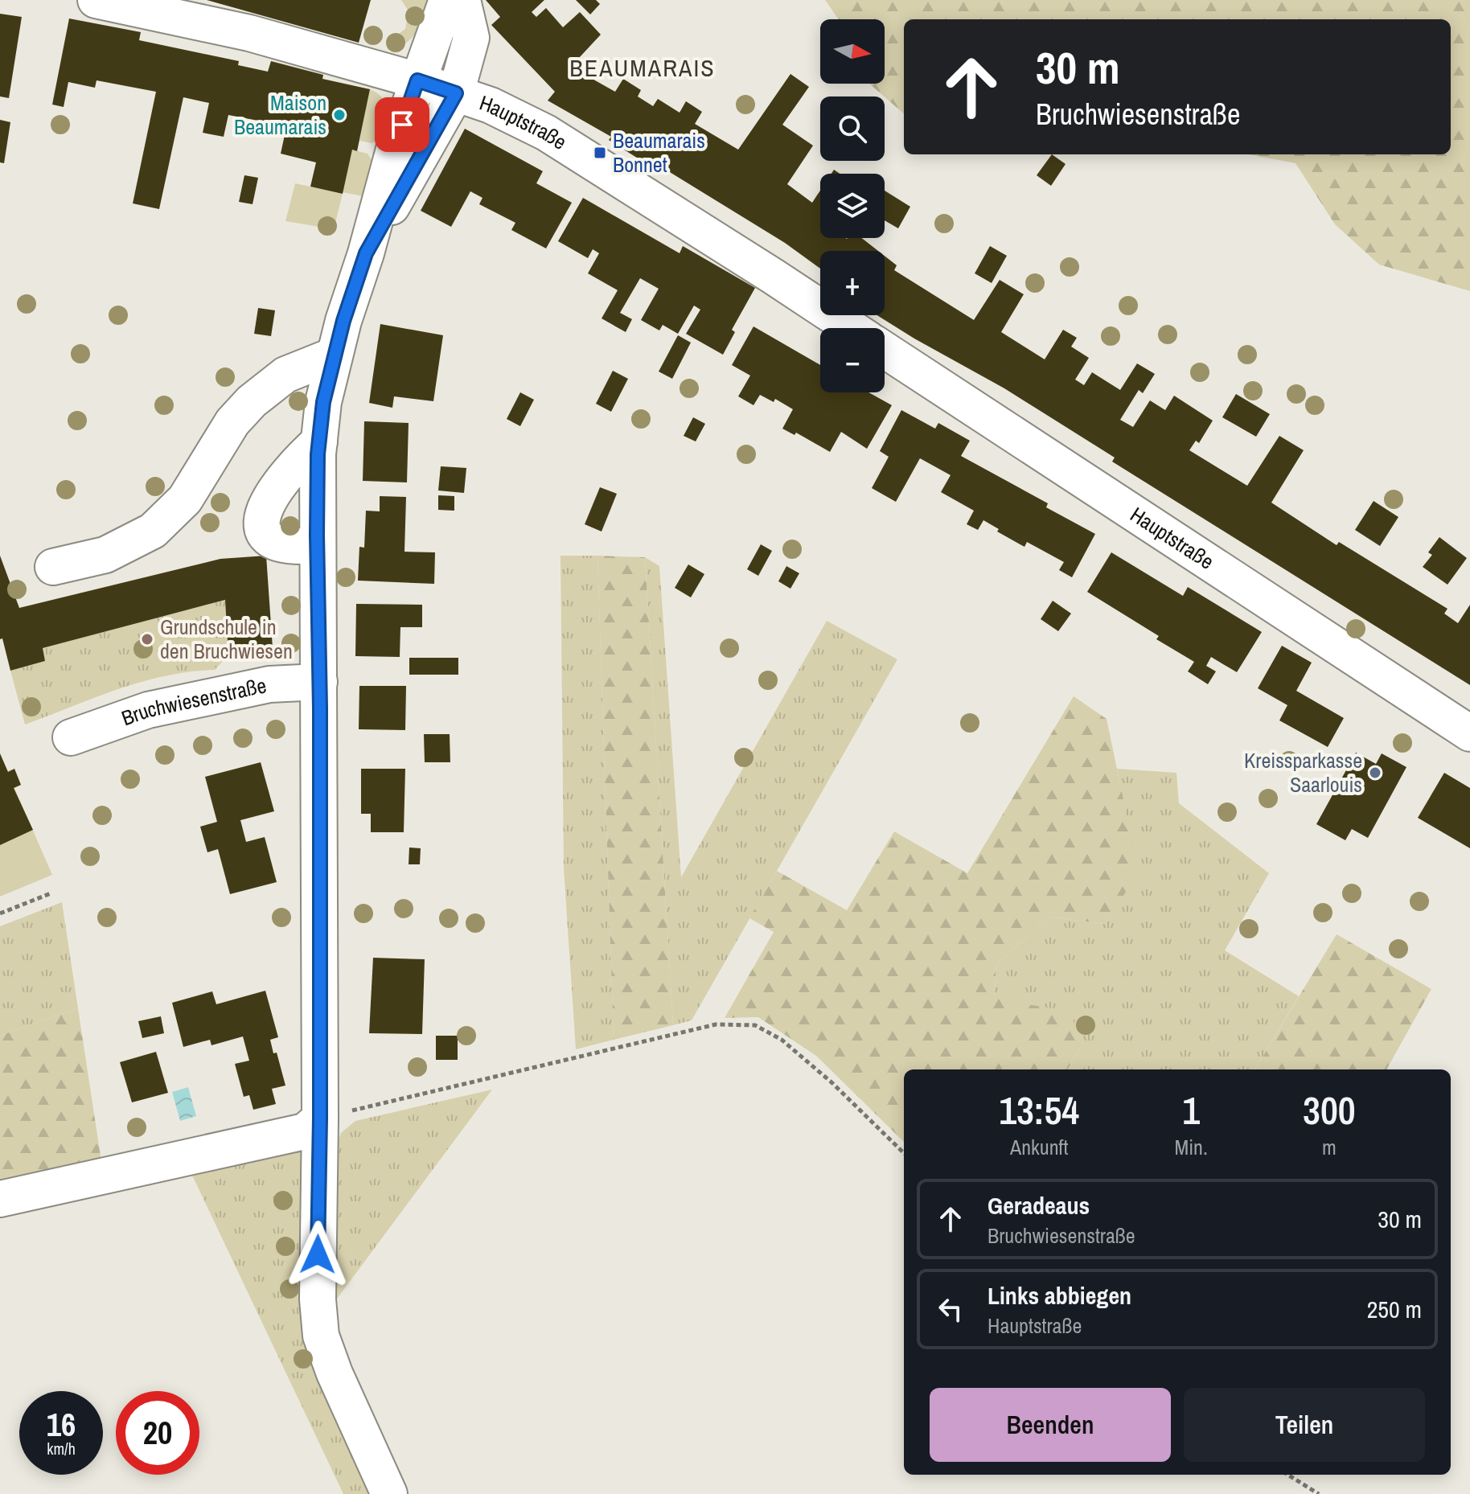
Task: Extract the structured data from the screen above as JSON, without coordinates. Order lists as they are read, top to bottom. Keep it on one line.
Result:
{"streets":{"street":["Hauptstraße","Bruchwiesenstraße"]},"districts":["BEAUMARAIS"],"places":{"other":["Maison Beaumarais","Grundschule in den Bruchwiesen","Kreissparkasse Saarlouis"],"transit":["Beaumarais Bonnet"]},"north":"right","page":{"map_buttons":["+","−"],"turn":["30 m","Bruchwiesenstraße"],"eta":["13:54","Ankunft","1","Min.","300","m"],"list":[{"name":"Geradeaus","note":"Bruchwiesenstraße","value":"30 m"},{"name":"Links abbiegen","note":"Hauptstraße","value":"250 m"}],"buttons":["Beenden","Teilen"],"speed":"16 km/h","limit":"20"}}
